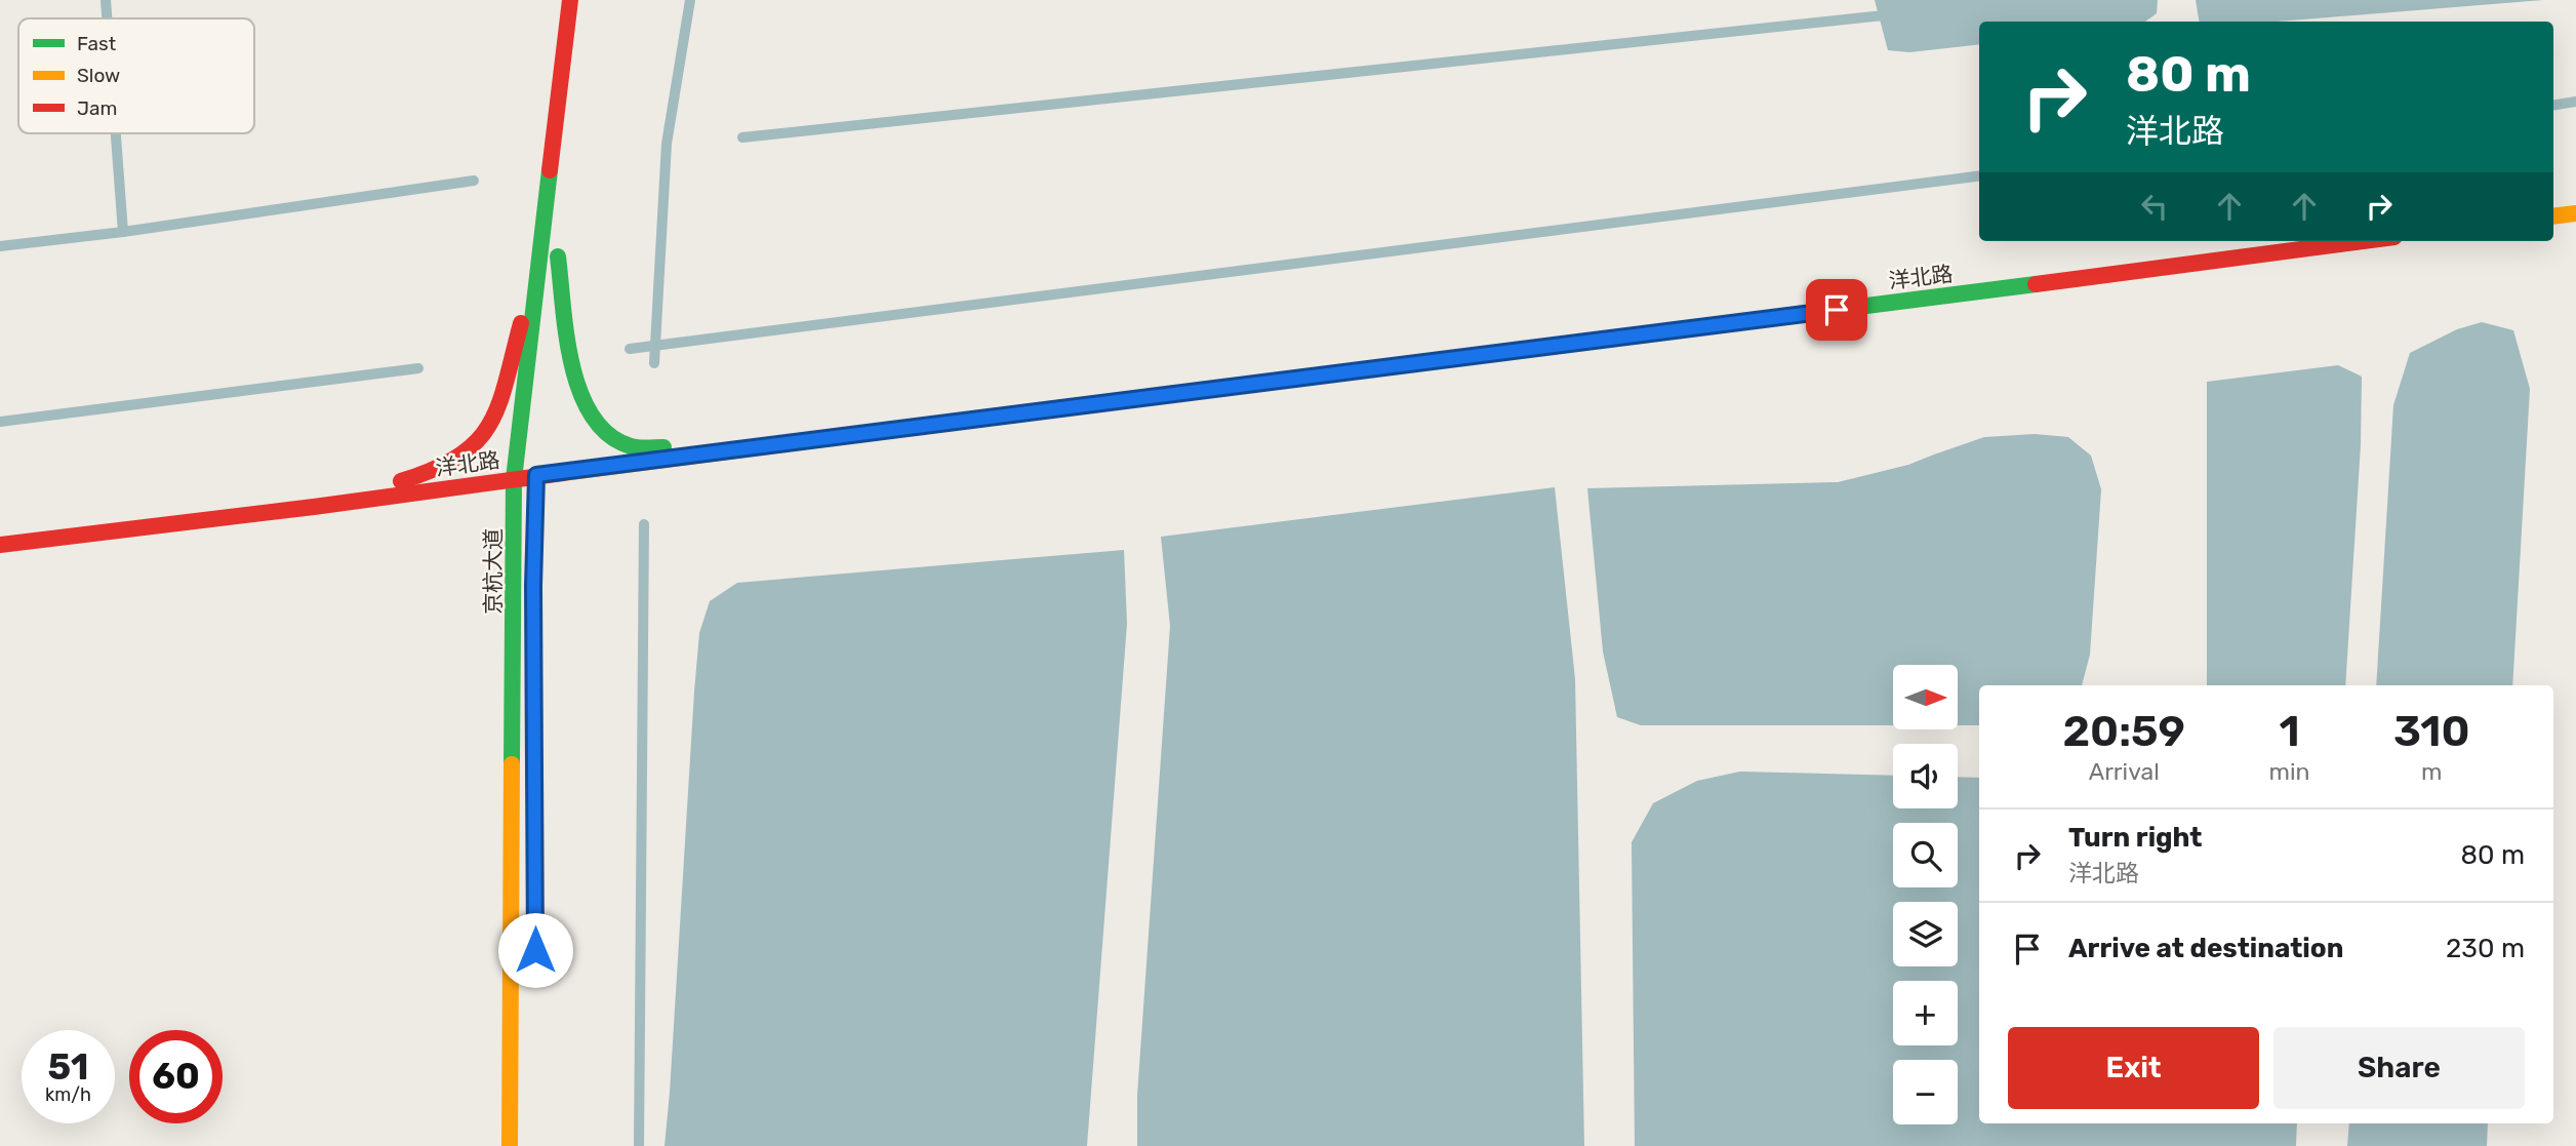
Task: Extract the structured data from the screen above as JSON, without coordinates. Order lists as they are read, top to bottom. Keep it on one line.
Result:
{"streets":{"main road":["洋北路","京杭大道"]},"crossings":[["洋北路","京杭大道"]],"legend":["Fast","Slow","Jam"],"north":"right","page":{"turn":["80 m","洋北路"],"map_buttons":["+","−"],"eta":["20:59","Arrival","1","min","310","m"],"list":[{"name":"Turn right","note":"洋北路","value":"80 m"},{"name":"Arrive at destination","value":"230 m"}],"buttons":["Exit","Share"],"speed":"51 km/h","limit":"60"}}
